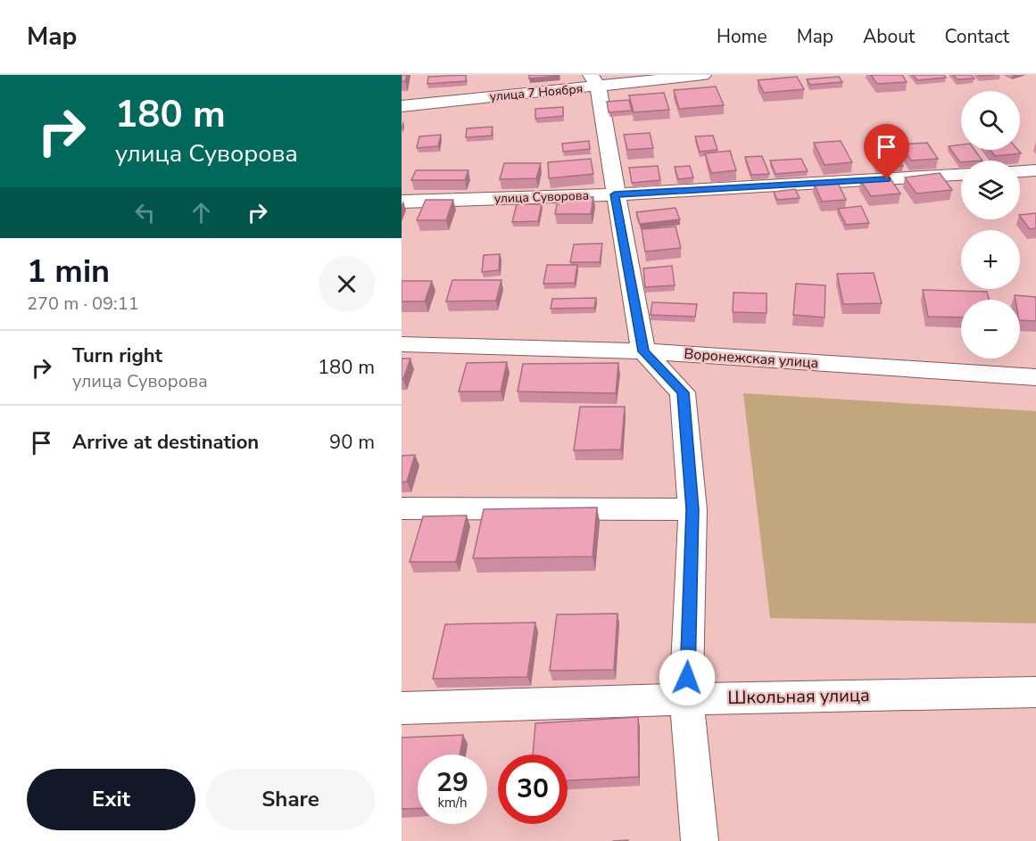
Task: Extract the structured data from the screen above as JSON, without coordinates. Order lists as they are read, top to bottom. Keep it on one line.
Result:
{"streets":{"street":["улица 7 Ноября","улица Суворова","Воронежская улица","Школьная улица"]},"page":{"header":"Map","nav":["Home","Map","About","Contact"],"turn":["180 m","улица Суворова"],"map_buttons":["+","−"],"heading":["1 min","270 m · 09:11"],"list":[{"name":"Turn right","note":"улица Суворова","value":"180 m"},{"name":"Arrive at destination","value":"90 m"}],"speed":"29 km/h","limit":"30","buttons":["Exit","Share"]}}
